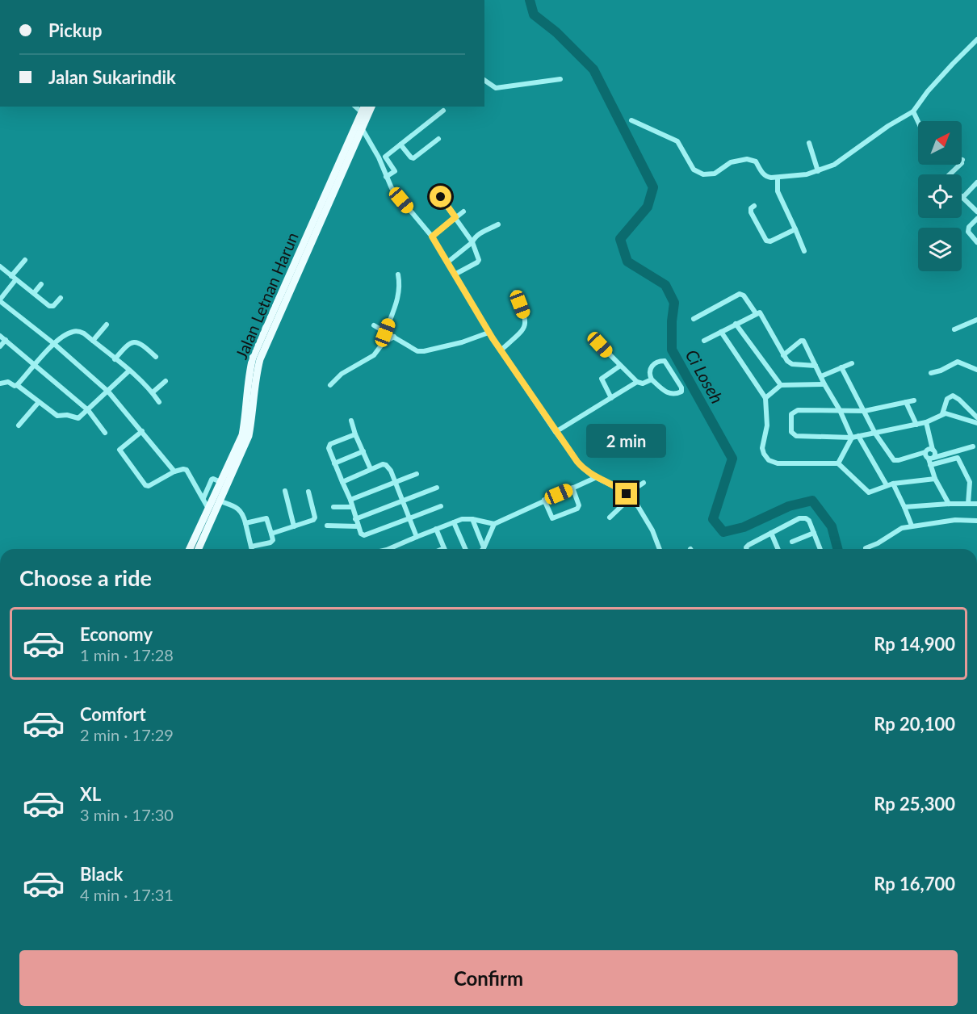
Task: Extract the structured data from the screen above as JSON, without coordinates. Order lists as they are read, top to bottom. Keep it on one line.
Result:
{"streets":{"main road":["Jalan Letnan Harun"]},"water":["Ci Loseh"],"north":"top right","page":{"banner":["Pickup","Jalan Sukarindik"],"bubble":"2 min","heading":"Choose a ride","list":[{"name":"Economy","note":"1 min · 17:28","value":"Rp 14,900"},{"name":"Comfort","note":"2 min · 17:29","value":"Rp 20,100"},{"name":"XL","note":"3 min · 17:30","value":"Rp 25,300"},{"name":"Black","note":"4 min · 17:31","value":"Rp 16,700"}],"buttons":"Confirm"}}
